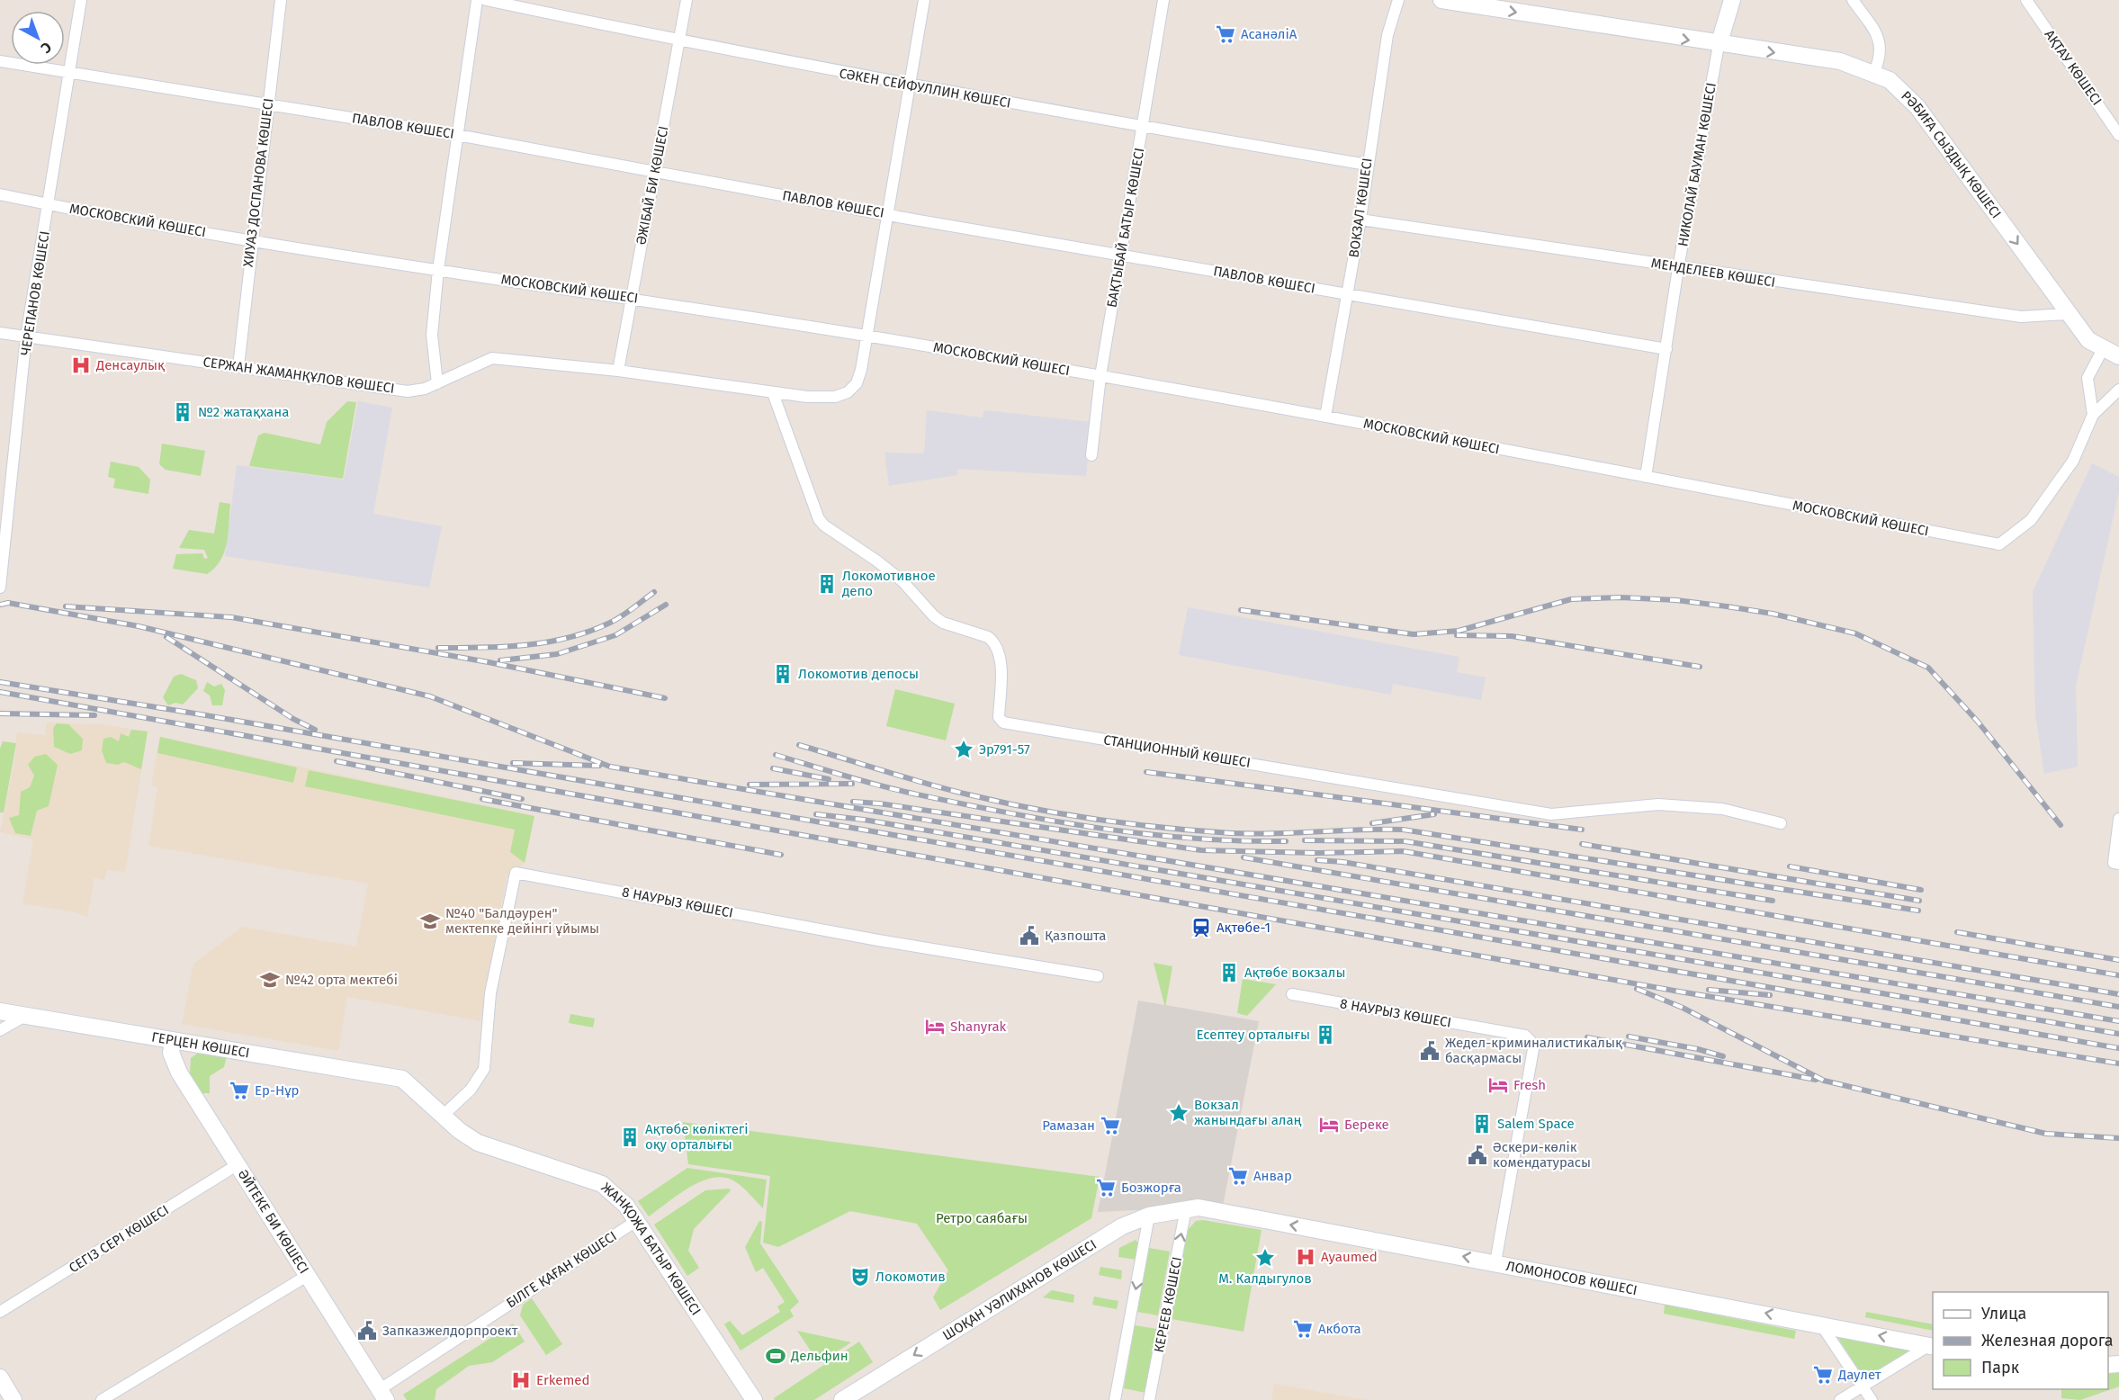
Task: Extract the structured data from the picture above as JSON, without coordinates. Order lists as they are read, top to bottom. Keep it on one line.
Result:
{"streets":{"street":["АҚТАУ КӨШЕСІ","СӘКЕН СЕЙФУЛЛИН КӨШЕСІ","ПАВЛОВ КӨШЕСІ","РӘБИҒА СЫЗДЫҚ КӨШЕСІ","НИКОЛАЙ БАУМАН КӨШЕСІ","ХИУАЗ ДОСПАНОВА КӨШЕСІ","ӘЖІБАЙ БИ КӨШЕСІ","ВОКЗАЛ КӨШЕСІ","МОСКОВСКИЙ КӨШЕСІ","БАҚТЫБАЙ БАТЫР КӨШЕСІ","МЕНДЕЛЕЕВ КӨШЕСІ","ЧЕРЕПАНОВ КӨШЕСІ","СЕРЖАН ЖАМАНҚҰЛОВ КӨШЕСІ","СТАНЦИОННЫЙ КӨШЕСІ","8 НАУРЫЗ КӨШЕСІ","ГЕРЦЕН КӨШЕСІ","ӘЙТЕКЕ БИ КӨШЕСІ","СЕГІЗ СЕРІ КӨШЕСІ","ЖАНҚОЖА БАТЫР КӨШЕСІ","БІЛГЕ ҚАҒАН КӨШЕСІ","ЛОМОНОСОВ КӨШЕСІ","ШОҚАН УӘЛИХАНОВ КӨШЕСІ","КЕРЕЕВ КӨШЕСІ"]},"crossings":[["СӘКЕН СЕЙФУЛЛИН КӨШЕСІ","ӘЖІБАЙ БИ КӨШЕСІ"],["СӘКЕН СЕЙФУЛЛИН КӨШЕСІ","ВОКЗАЛ КӨШЕСІ"],["СӘКЕН СЕЙФУЛЛИН КӨШЕСІ","БАҚТЫБАЙ БАТЫР КӨШЕСІ"],["ПАВЛОВ КӨШЕСІ","НИКОЛАЙ БАУМАН КӨШЕСІ"],["ПАВЛОВ КӨШЕСІ","ХИУАЗ ДОСПАНОВА КӨШЕСІ"],["ПАВЛОВ КӨШЕСІ","ӘЖІБАЙ БИ КӨШЕСІ"],["ПАВЛОВ КӨШЕСІ","ВОКЗАЛ КӨШЕСІ"],["ПАВЛОВ КӨШЕСІ","БАҚТЫБАЙ БАТЫР КӨШЕСІ"],["ПАВЛОВ КӨШЕСІ","ЧЕРЕПАНОВ КӨШЕСІ"],["РӘБИҒА СЫЗДЫҚ КӨШЕСІ","НИКОЛАЙ БАУМАН КӨШЕСІ"],["РӘБИҒА СЫЗДЫҚ КӨШЕСІ","МЕНДЕЛЕЕВ КӨШЕСІ"],["НИКОЛАЙ БАУМАН КӨШЕСІ","МОСКОВСКИЙ КӨШЕСІ"],["НИКОЛАЙ БАУМАН КӨШЕСІ","МЕНДЕЛЕЕВ КӨШЕСІ"],["ХИУАЗ ДОСПАНОВА КӨШЕСІ","МОСКОВСКИЙ КӨШЕСІ"],["ХИУАЗ ДОСПАНОВА КӨШЕСІ","СЕРЖАН ЖАМАНҚҰЛОВ КӨШЕСІ"],["ӘЖІБАЙ БИ КӨШЕСІ","МОСКОВСКИЙ КӨШЕСІ"],["ӘЖІБАЙ БИ КӨШЕСІ","СЕРЖАН ЖАМАНҚҰЛОВ КӨШЕСІ"],["ВОКЗАЛ КӨШЕСІ","МОСКОВСКИЙ КӨШЕСІ"],["ВОКЗАЛ КӨШЕСІ","МЕНДЕЛЕЕВ КӨШЕСІ"],["МОСКОВСКИЙ КӨШЕСІ","БАҚТЫБАЙ БАТЫР КӨШЕСІ"],["МОСКОВСКИЙ КӨШЕСІ","ЧЕРЕПАНОВ КӨШЕСІ"],["МОСКОВСКИЙ КӨШЕСІ","СЕРЖАН ЖАМАНҚҰЛОВ КӨШЕСІ"],["ЧЕРЕПАНОВ КӨШЕСІ","СЕРЖАН ЖАМАНҚҰЛОВ КӨШЕСІ"],["СЕРЖАН ЖАМАНҚҰЛОВ КӨШЕСІ","СТАНЦИОННЫЙ КӨШЕСІ"],["8 НАУРЫЗ КӨШЕСІ","ЖАНҚОЖА БАТЫР КӨШЕСІ"],["8 НАУРЫЗ КӨШЕСІ","ЛОМОНОСОВ КӨШЕСІ"],["ГЕРЦЕН КӨШЕСІ","ӘЙТЕКЕ БИ КӨШЕСІ"],["ГЕРЦЕН КӨШЕСІ","ЖАНҚОЖА БАТЫР КӨШЕСІ"],["ӘЙТЕКЕ БИ КӨШЕСІ","СЕГІЗ СЕРІ КӨШЕСІ"],["ӘЙТЕКЕ БИ КӨШЕСІ","БІЛГЕ ҚАҒАН КӨШЕСІ"],["ЖАНҚОЖА БАТЫР КӨШЕСІ","БІЛГЕ ҚАҒАН КӨШЕСІ"],["ЛОМОНОСОВ КӨШЕСІ","ШОҚАН УӘЛИХАНОВ КӨШЕСІ"],["ШОҚАН УӘЛИХАНОВ КӨШЕСІ","КЕРЕЕВ КӨШЕСІ"]],"one_way":["РӘБИҒА СЫЗДЫҚ КӨШЕСІ","ЛОМОНОСОВ КӨШЕСІ","ШОҚАН УӘЛИХАНОВ КӨШЕСІ"],"parks":["Ретро саябағы"],"places":{"supermarket":["АсанәліА","Ер-Нұр","Рамазан","Анвар","Бозжорға","Акбота","Даулет"],"hospital":["Денсаулық","Ayaumed","Erkemed"],"building":["№2 жатақхана","Локомотивное депо","Локомотив депосы","Ақтөбе вокзалы","Есептеу орталығы","Salem Space","Ақтөбе көліктегі оқу орталығы"],"place":["Эр791-57","Вокзал жанындағы алаң","М. Калдыгулов"],"school or university":["№40 \"Балдәурен\" мектепке дейінгі ұйымы","№42 орта мектебі"],"station":["Ақтөбе-1"],"public building":["Қазпошта","Жедел-криминалистикалық басқармасы","Әскери-көлік комендатурасы","Запказжелдорпроект"],"hotel":["Shanyrak","Fresh","Береке"],"theatre":["Локомотив"],"sports":["Дельфин"]},"legend":["Улица","Железная дорога","Парк"],"north":"bottom right"}
